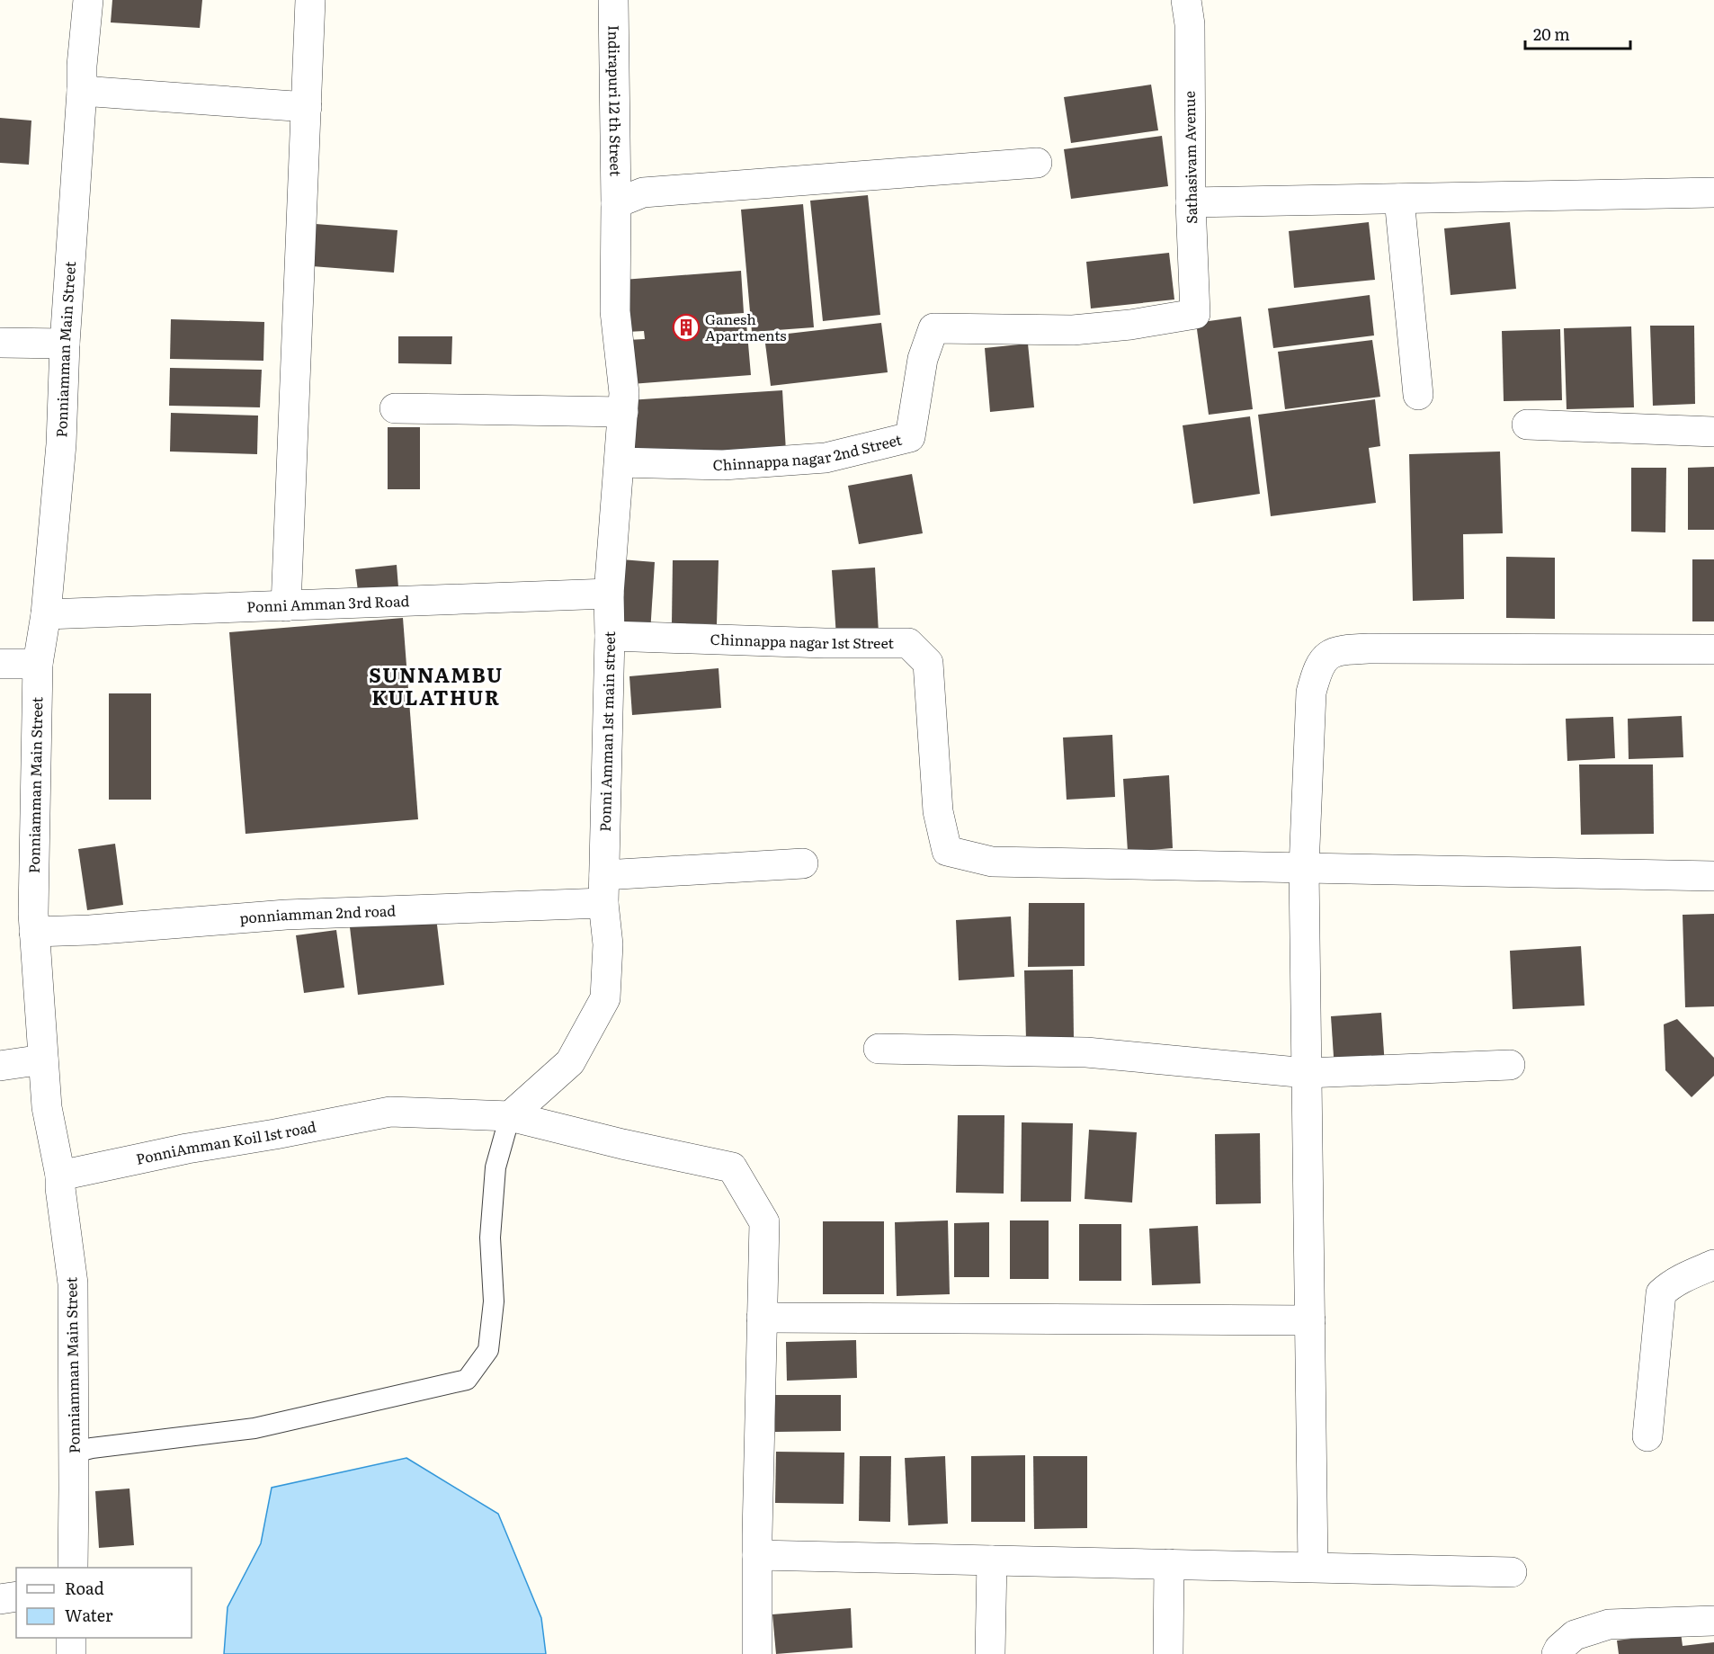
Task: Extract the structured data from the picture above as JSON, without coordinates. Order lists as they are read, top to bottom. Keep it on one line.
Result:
{"streets":{"street":["Indirapuri 12 th Street","Sathasivam Avenue","Ponniamman Main Street","Chinnappa nagar 2nd Street","Ponni Amman 3rd Road","Chinnappa nagar 1st Street","Ponni Amman 1st main street","ponniamman 2nd road","PonniAmman Koil 1st road"]},"crossings":[["Indirapuri 12 th Street","Ponni Amman 1st main street"],["Sathasivam Avenue","Chinnappa nagar 2nd Street"],["Ponniamman Main Street","Ponni Amman 3rd Road"],["Ponniamman Main Street","ponniamman 2nd road"],["Ponniamman Main Street","PonniAmman Koil 1st road"],["Chinnappa nagar 2nd Street","Ponni Amman 1st main street"],["Ponni Amman 3rd Road","Ponni Amman 1st main street"],["Chinnappa nagar 1st Street","Ponni Amman 1st main street"],["Ponni Amman 1st main street","ponniamman 2nd road"],["Ponni Amman 1st main street","PonniAmman Koil 1st road"]],"districts":["SUNNAMBU KULATHUR"],"places":{"building":["Ganesh Apartments"]},"legend":["Road","Water"],"scale_bar":"20 m"}
